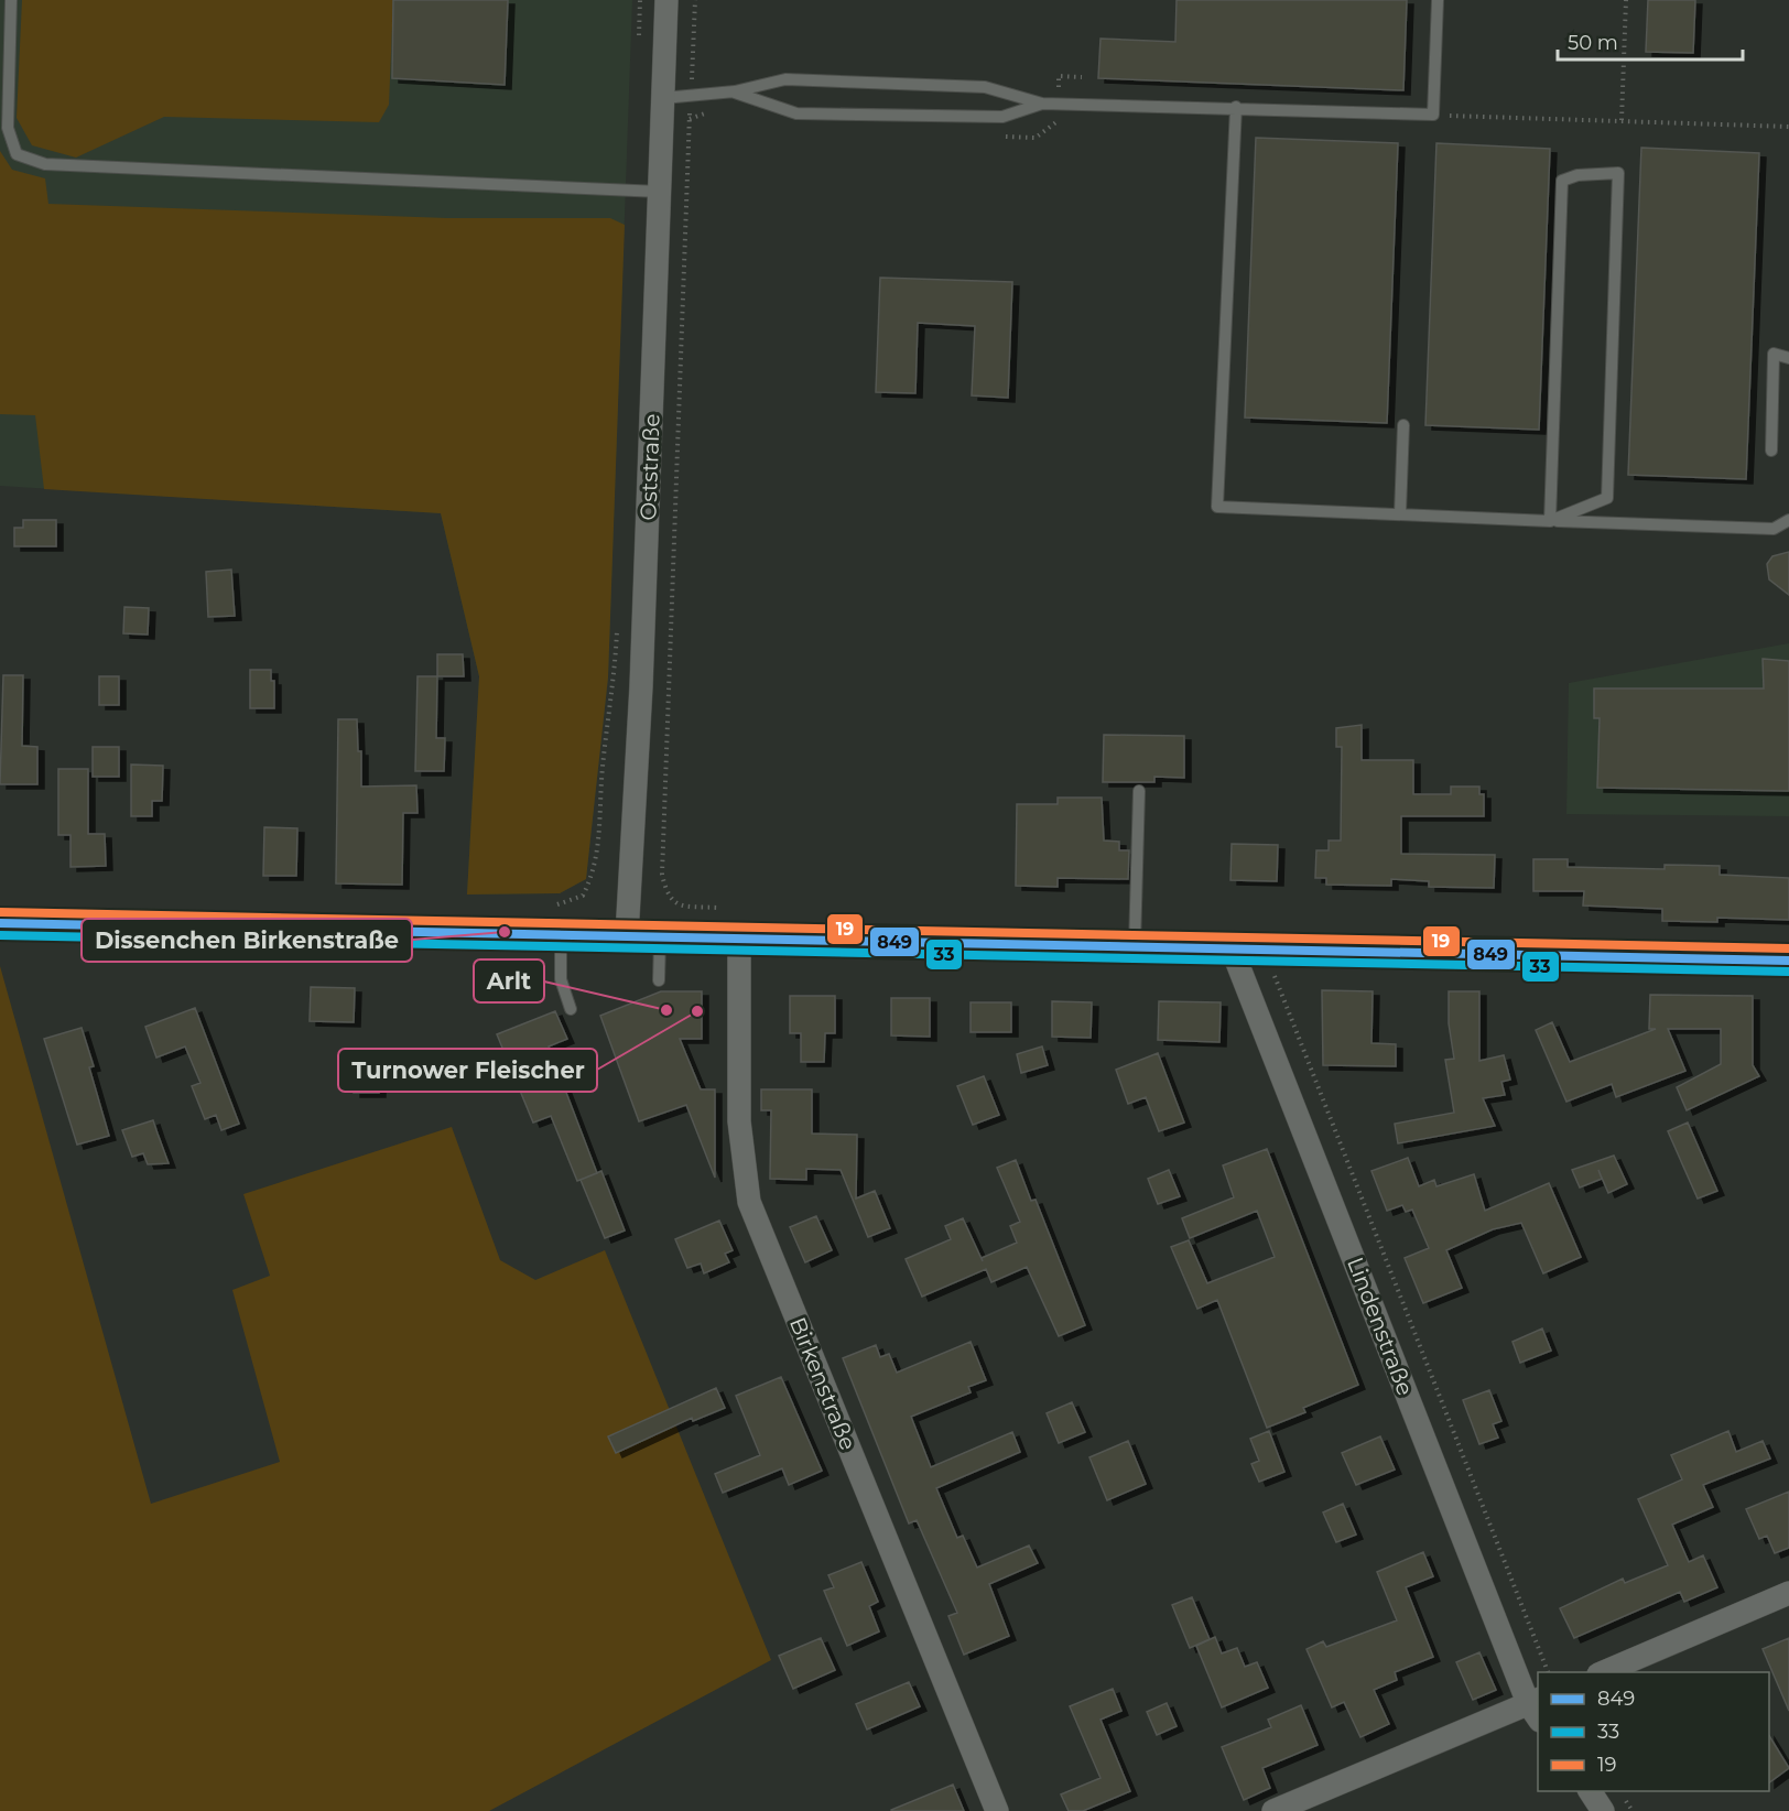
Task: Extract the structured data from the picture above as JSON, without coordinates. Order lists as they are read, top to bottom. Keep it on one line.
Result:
{"streets":{"street":["Oststraße","Lindenstraße","Birkenstraße"]},"places":["Dissenchen Birkenstraße","Arlt","Turnower Fleischer"],"lines":["transit line 19","transit line 849","transit line 33"],"legend":["849","33","19"],"scale_bar":"50 m"}
